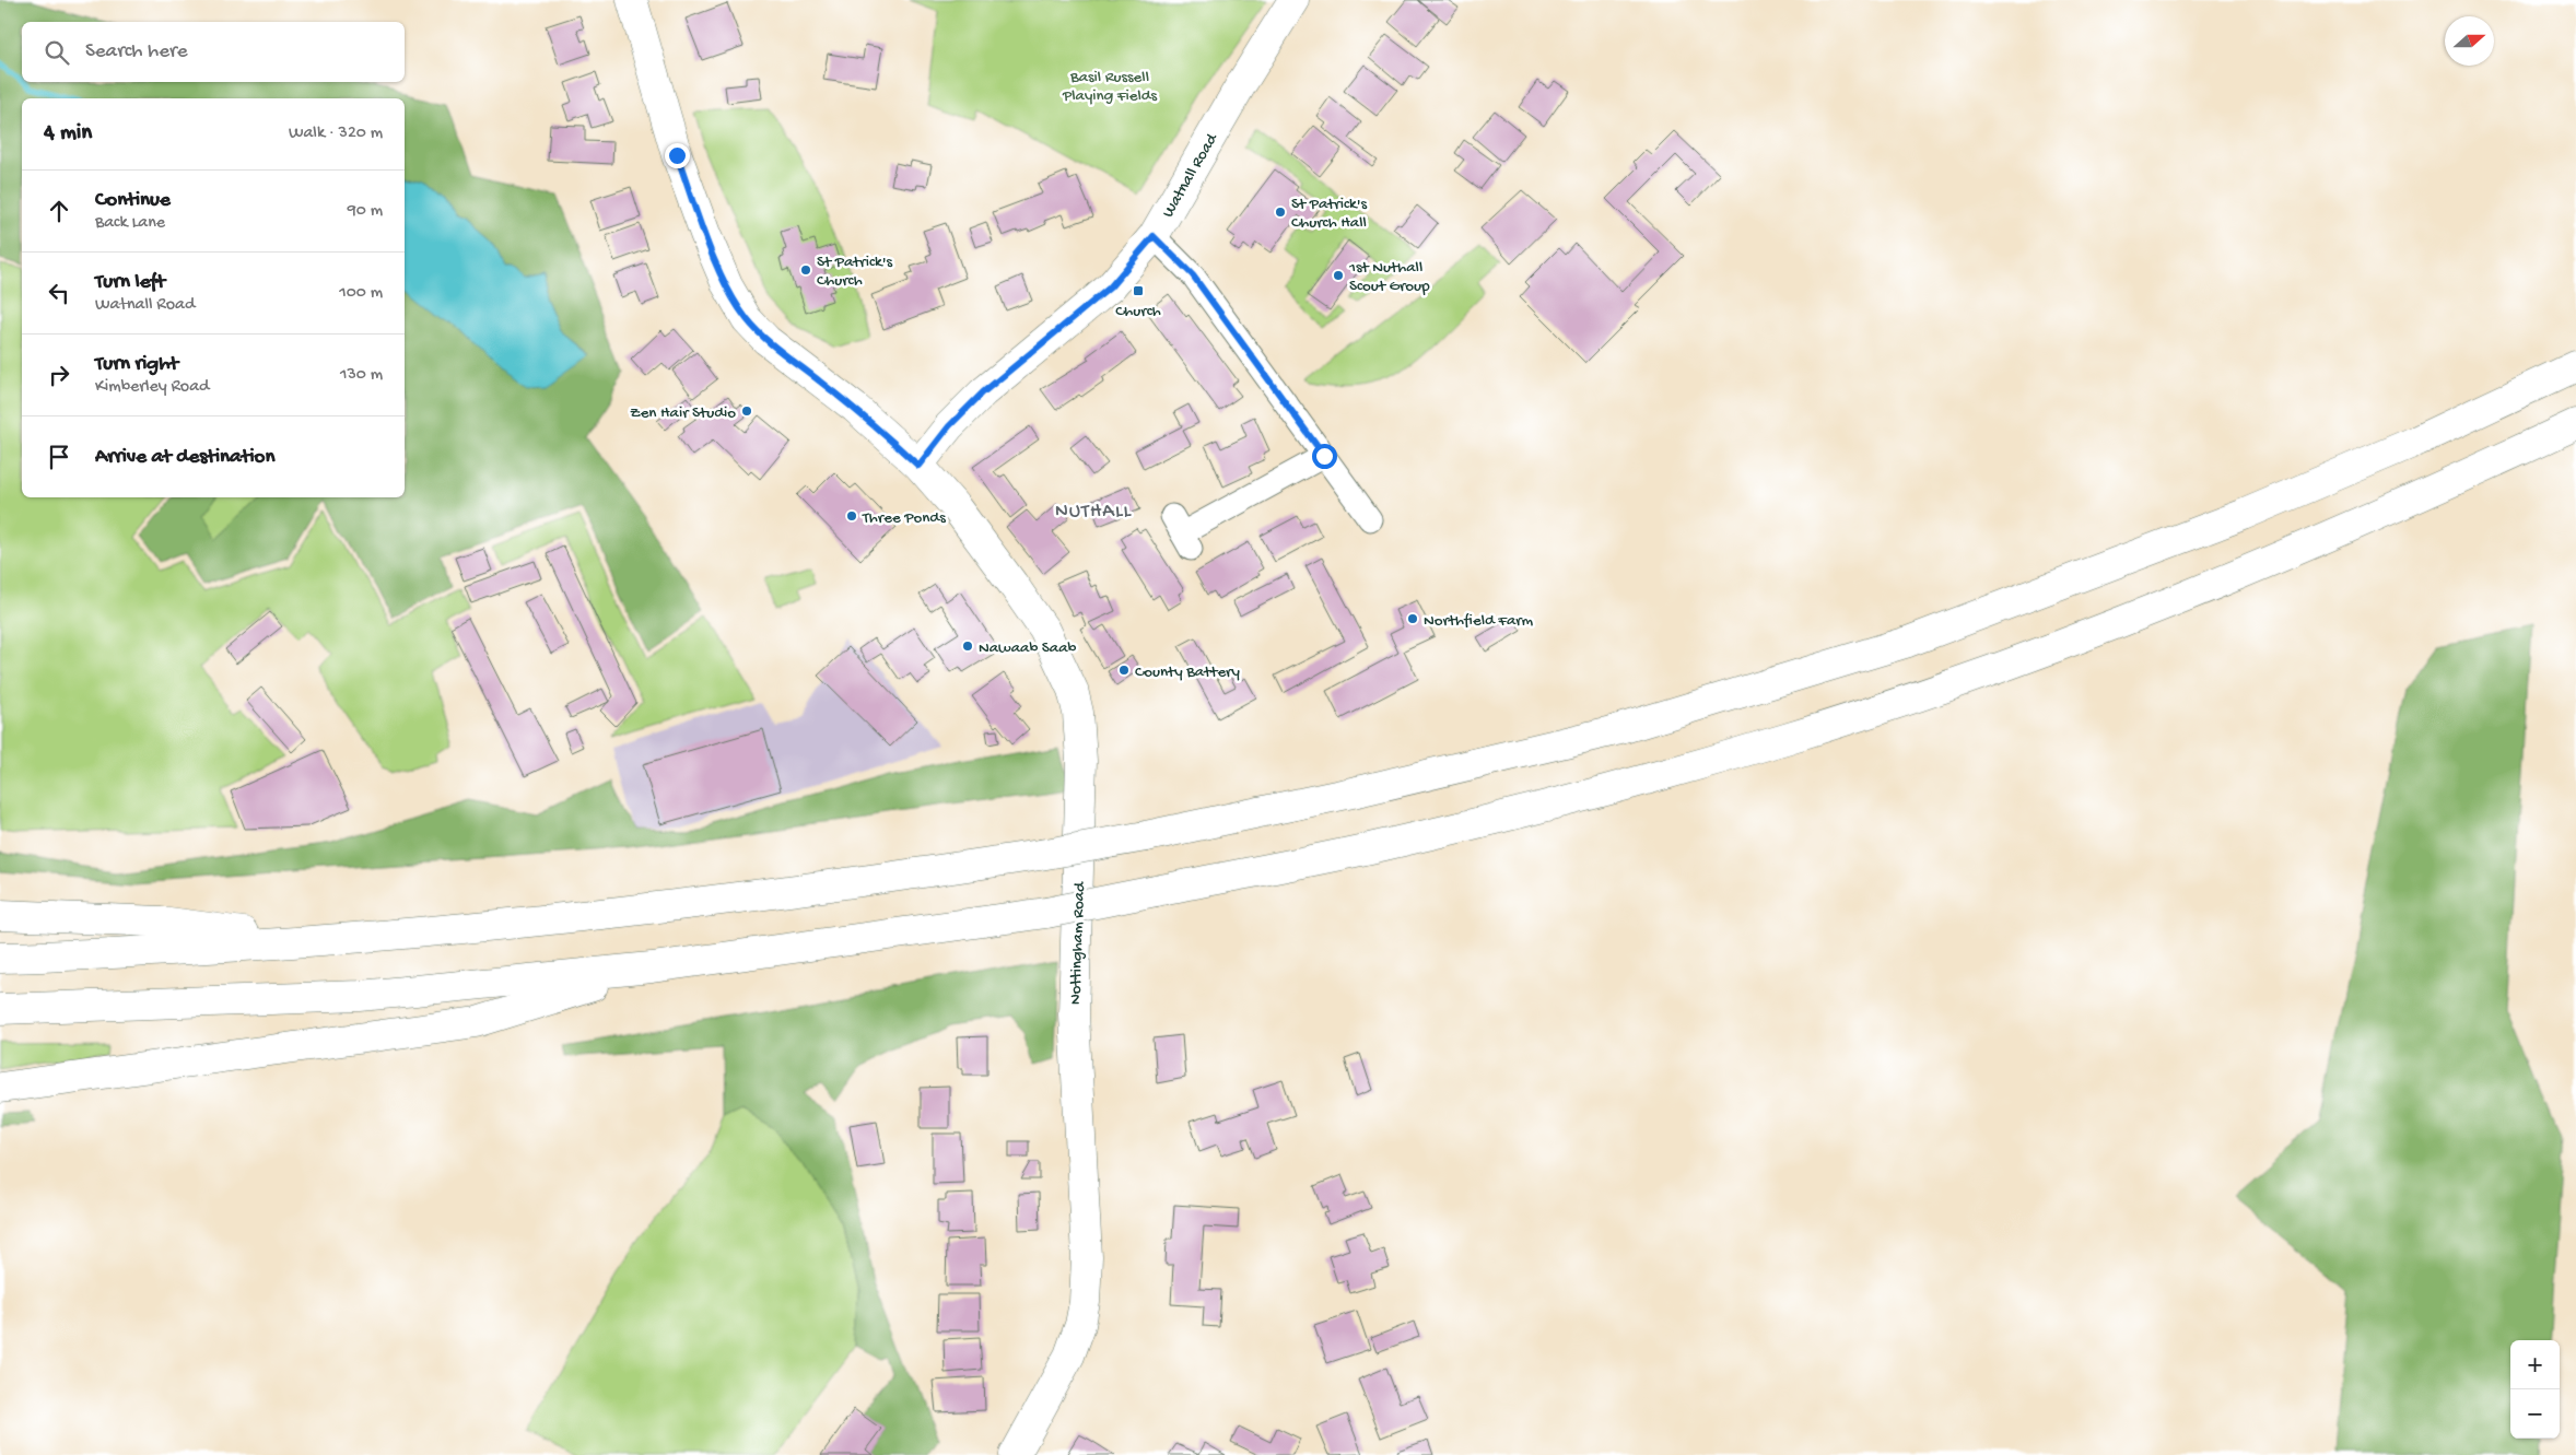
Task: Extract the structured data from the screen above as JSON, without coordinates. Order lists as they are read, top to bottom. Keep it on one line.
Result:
{"streets":{"main road":["Watnall Road","Nottingham Road"]},"crossings":[["Watnall Road","Nottingham Road"]],"districts":["NUTHALL"],"parks":["Basil Russell Playing Fields"],"places":{"other":["St Patrick's Church Hall","St Patrick's Church","1st Nuthall Scout Group","Zen Hair Studio","Three Ponds","Northfield Farm","Nawaab Saab","County Battery"],"transit":["Church"]},"north":"right","page":{"search":"Search here","heading":["4 min","Walk · 320 m"],"list":[["Continue","Back Lane","90 m"],["Turn left","Watnall Road","100 m"],["Turn right","Kimberley Road","130 m"],"Arrive at destination"],"map_buttons":["+","−"]}}
